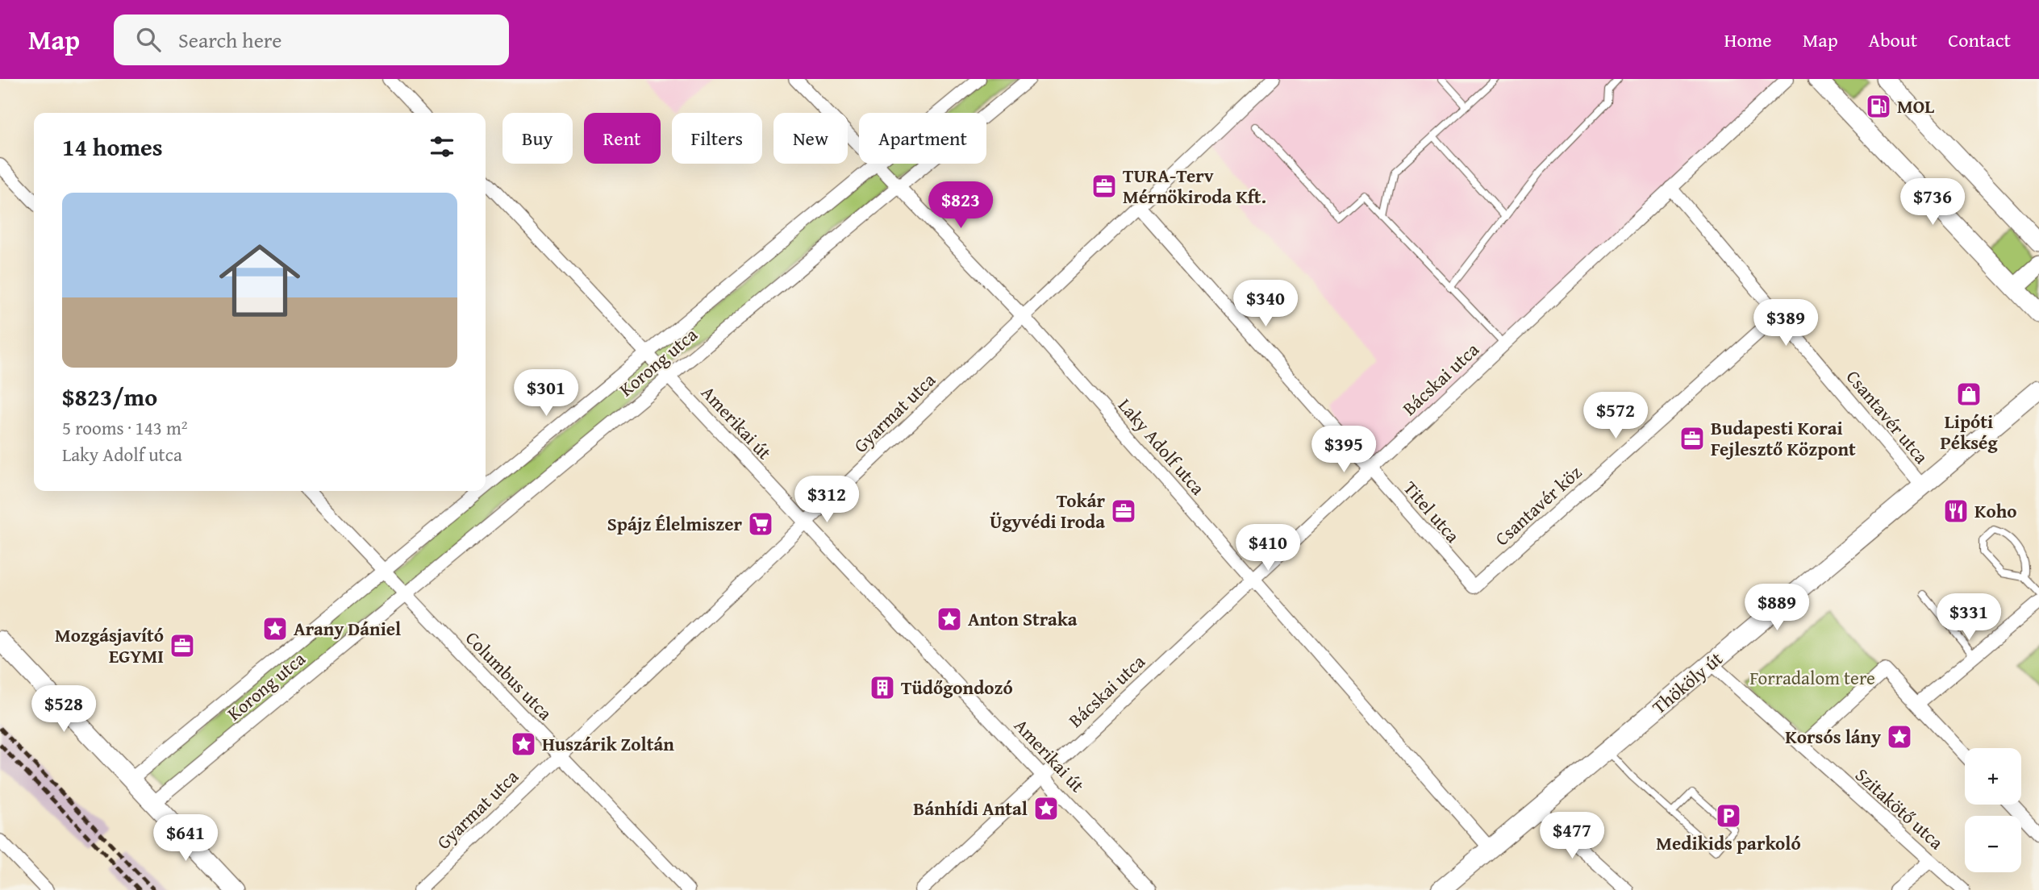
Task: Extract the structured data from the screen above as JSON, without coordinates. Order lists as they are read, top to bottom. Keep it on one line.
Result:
{"streets":{"street":["Korong utca","Bácskai utca","Gyarmat utca","Csantavér utca","Amerikai út","Laky Adolf utca","Csantavér köz","Titel utca","Columbus utca","Thököly út","Szitakötő utca"]},"crossings":[["Korong utca","Amerikai út"],["Korong utca","Laky Adolf utca"],["Korong utca","Columbus utca"],["Bácskai utca","Csantavér utca"],["Bácskai utca","Amerikai út"],["Bácskai utca","Laky Adolf utca"],["Bácskai utca","Titel utca"],["Gyarmat utca","Amerikai út"],["Gyarmat utca","Laky Adolf utca"],["Gyarmat utca","Titel utca"],["Gyarmat utca","Columbus utca"],["Csantavér utca","Csantavér köz"],["Csantavér utca","Thököly út"],["Laky Adolf utca","Thököly út"],["Csantavér köz","Titel utca"],["Thököly út","Szitakötő utca"]],"parks":["Forradalom tere"],"places":{"fuel station":["MOL"],"office":["TURA-Terv Mérnökiroda Kft.","Budapesti Korai Fejlesztő Központ","Tokár Ügyvédi Iroda","Mozgásjavító EGYMI"],"shop":["Lipóti Pékség"],"restaurant":["Koho"],"supermarket":["Spájz Élelmiszer"],"place":["Anton Straka","Arany Dániel","Korsós lány","Huszárik Zoltán","Bánhídi Antal"],"building":["Tüdőgondozó"],"parking":["Medikids parkoló"]},"page":{"header":"Map","search":"Search here","nav":["Home","Map","About","Contact"],"chip":["Buy","Rent","Filters","New","Apartment"],"heading":"14 homes","price":["$736","$823","$340","$389","$301","$572","$395","$312","$410","$889","$331","$528","$477","$641"],"list":[{"name":"$823/mo","note":"5 rooms · 143 m² · Laky Adolf utca"}],"map_buttons":["+","−"]}}
